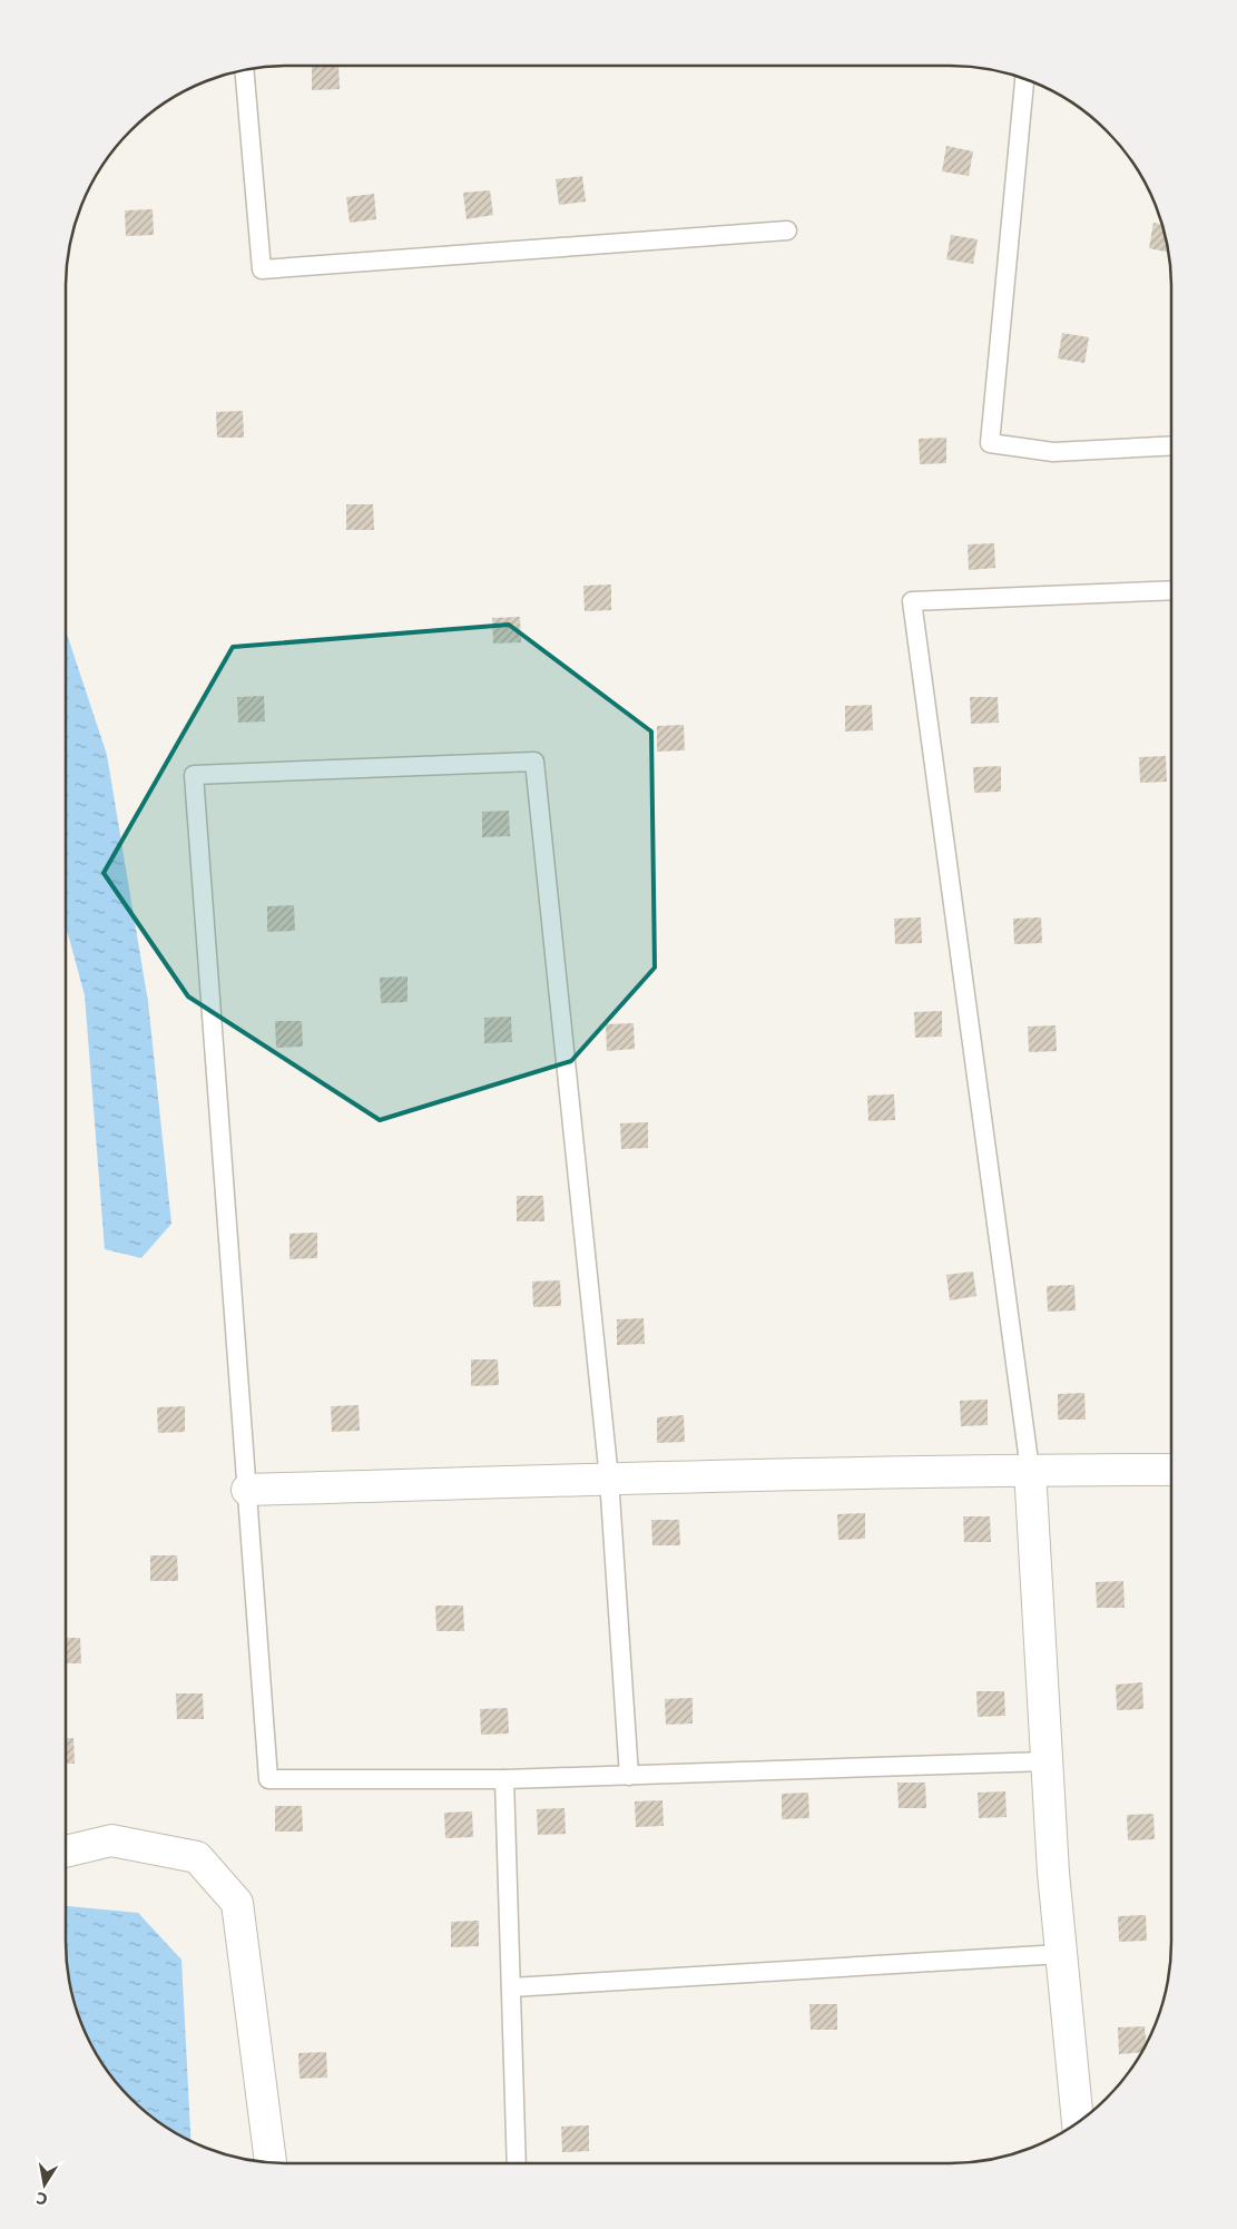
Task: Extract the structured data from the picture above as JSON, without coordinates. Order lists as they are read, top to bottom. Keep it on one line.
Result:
{"north":"bottom"}
